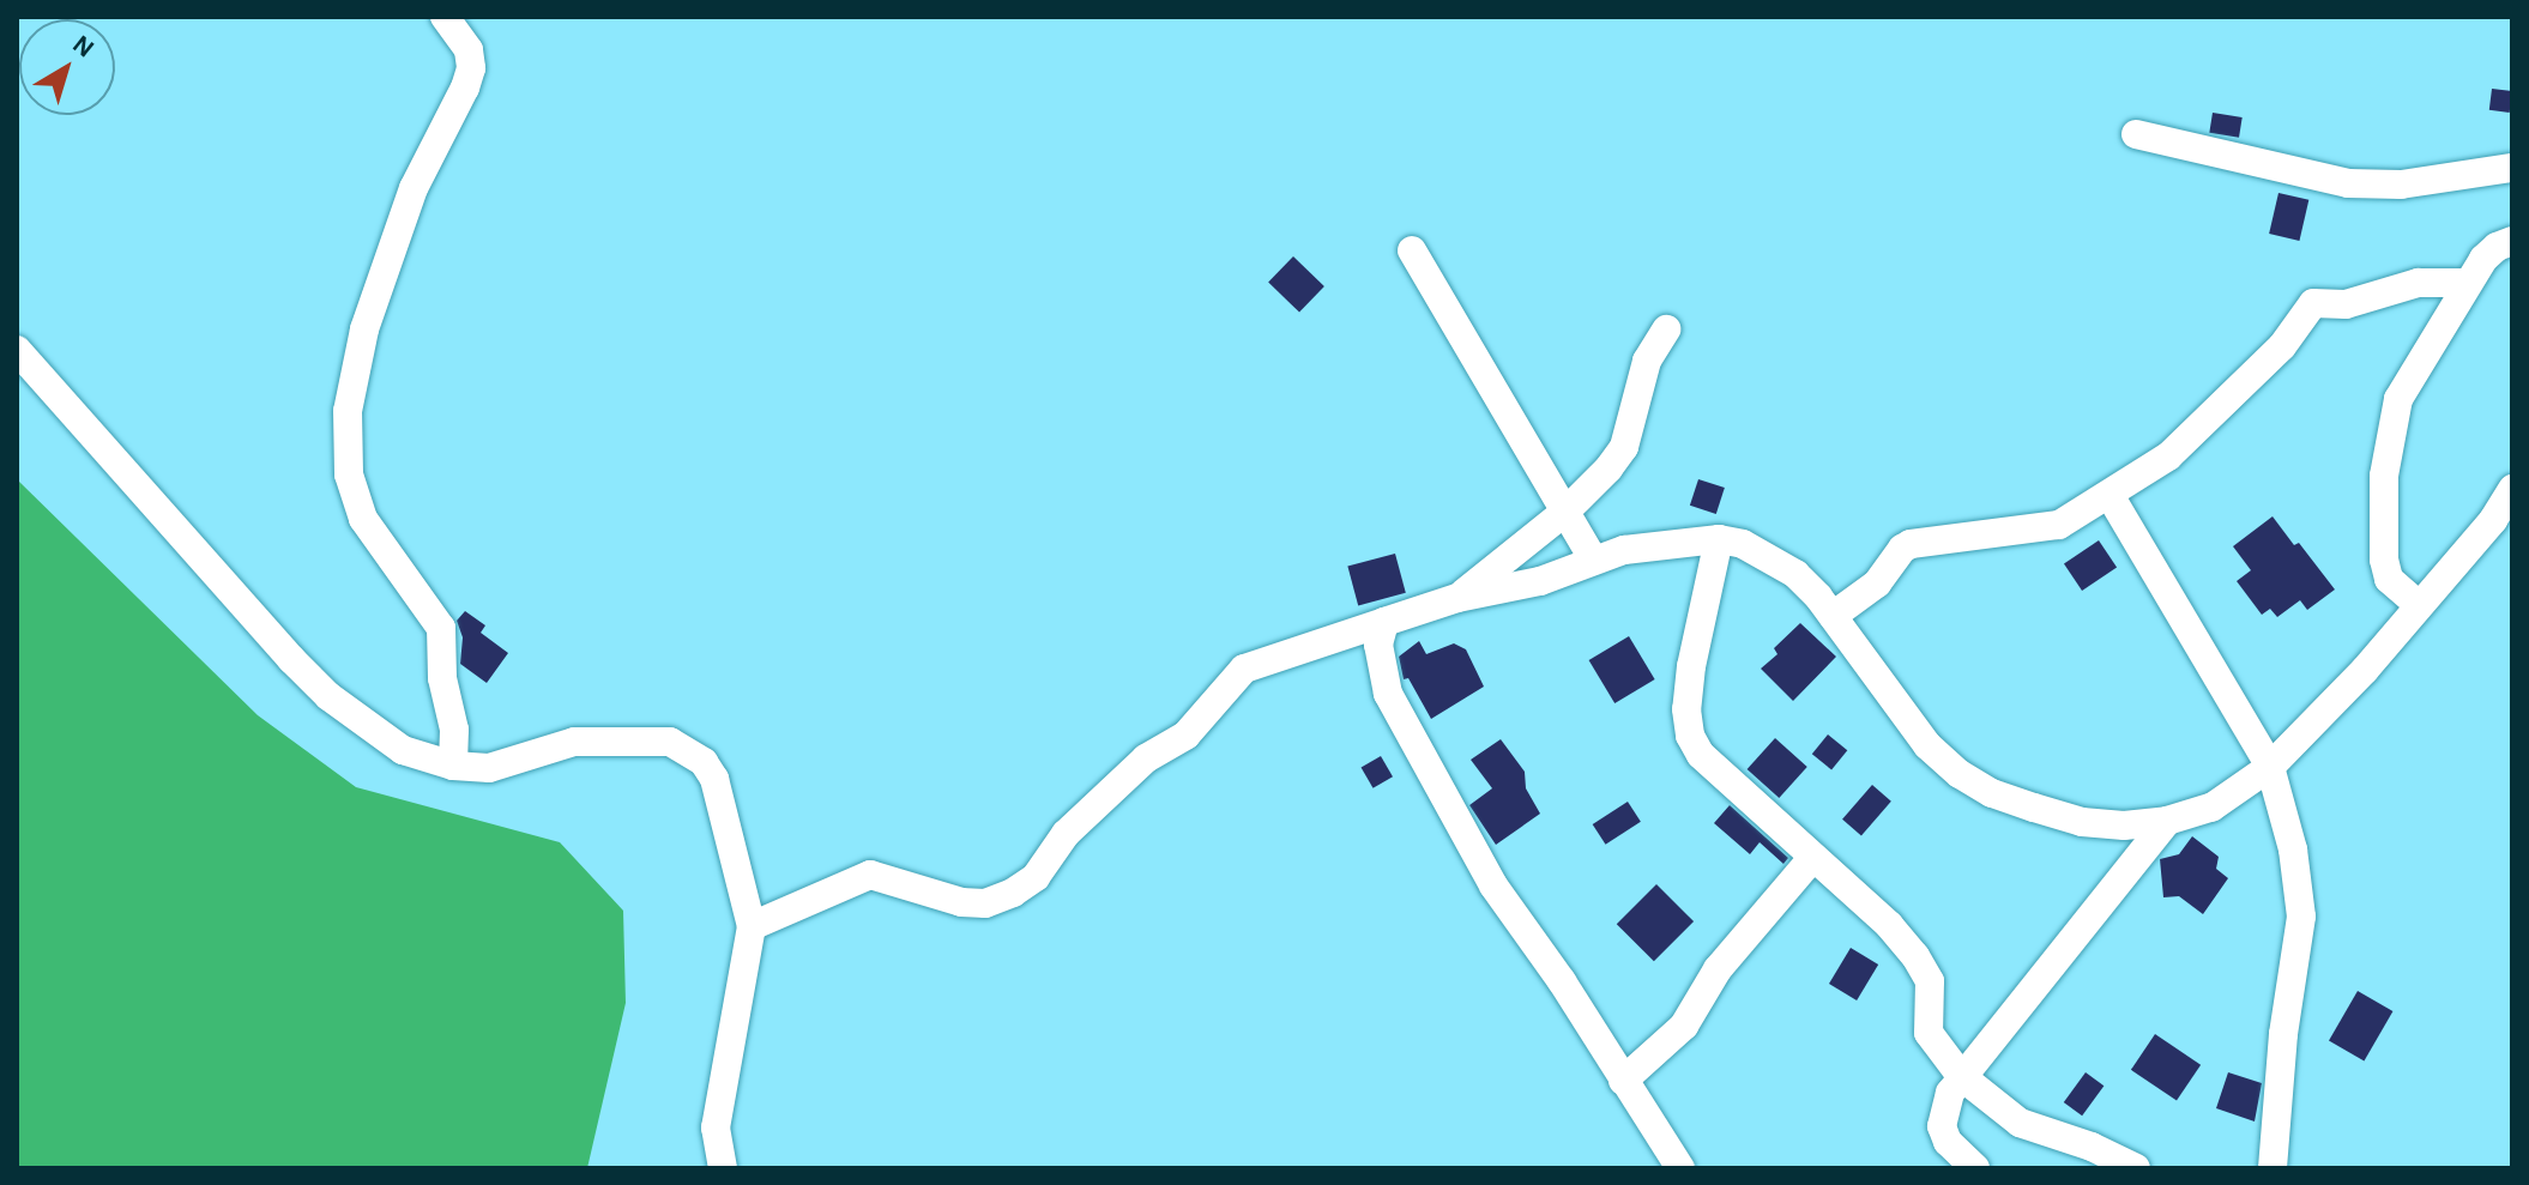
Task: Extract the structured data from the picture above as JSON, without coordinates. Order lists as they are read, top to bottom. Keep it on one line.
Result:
{"north":"top right"}
